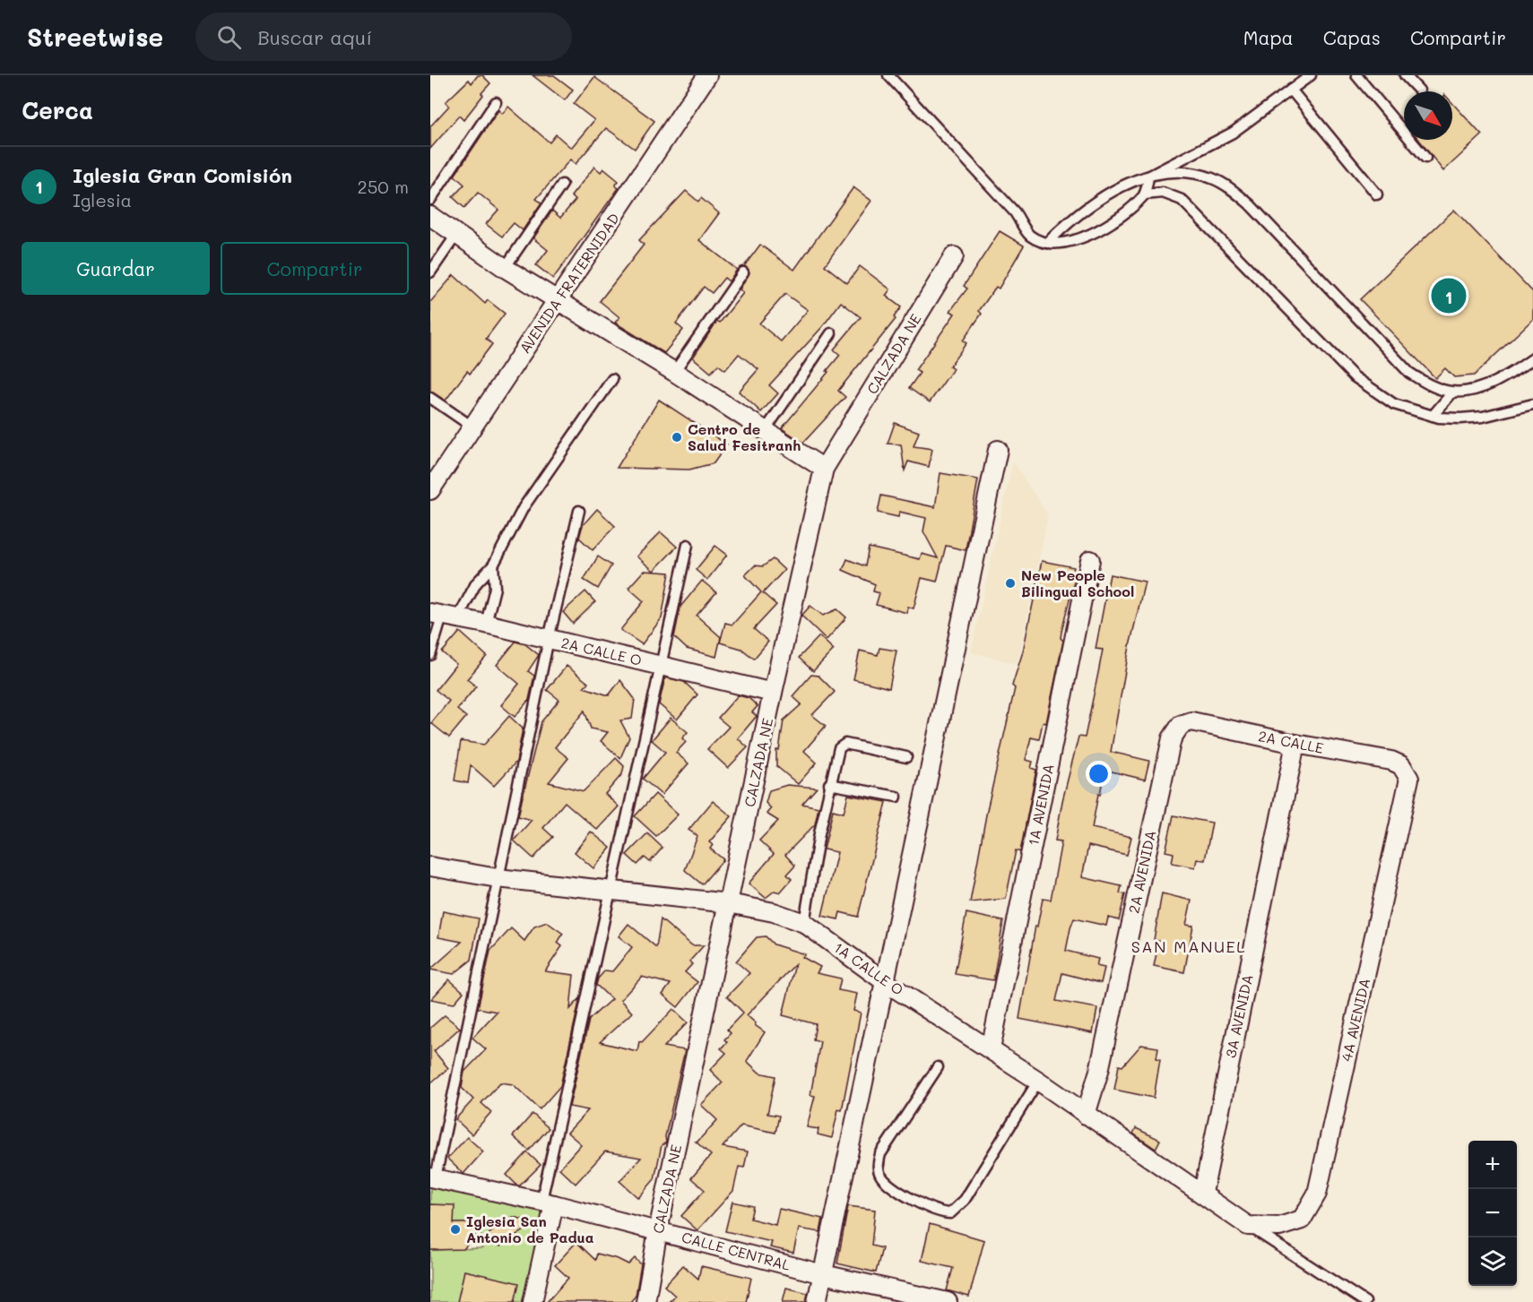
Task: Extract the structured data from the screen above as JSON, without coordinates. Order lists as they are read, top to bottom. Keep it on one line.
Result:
{"streets":{"street":["AVENIDA FRATERNIDAD","CALZADA NE","2A CALLE O","2A CALLE","1A AVENIDA","2A AVENIDA","1A CALLE O","3A AVENIDA","4A AVENIDA","CALLE CENTRAL"]},"crossings":[["CALZADA NE","2A CALLE O"],["CALZADA NE","1A CALLE O"],["CALZADA NE","CALLE CENTRAL"],["2A CALLE","2A AVENIDA"],["2A CALLE","3A AVENIDA"],["2A CALLE","4A AVENIDA"],["1A AVENIDA","1A CALLE O"],["2A AVENIDA","1A CALLE O"],["1A CALLE O","3A AVENIDA"],["1A CALLE O","4A AVENIDA"]],"districts":["SAN MANUEL"],"places":["Centro de Salud Fesitranh","New People Bilingual School","Iglesia San Antonio de Padua"],"north":"bottom right","page":{"header":"Streetwise","search":"Buscar aquí","nav":["Mapa","Capas","Compartir"],"heading":"Cerca","list":[{"mark":"1","name":"Iglesia Gran Comisión","note":"Iglesia","value":"250 m"}],"buttons":["Guardar","Compartir"],"pins":"1","map_buttons":["+","−"]}}
